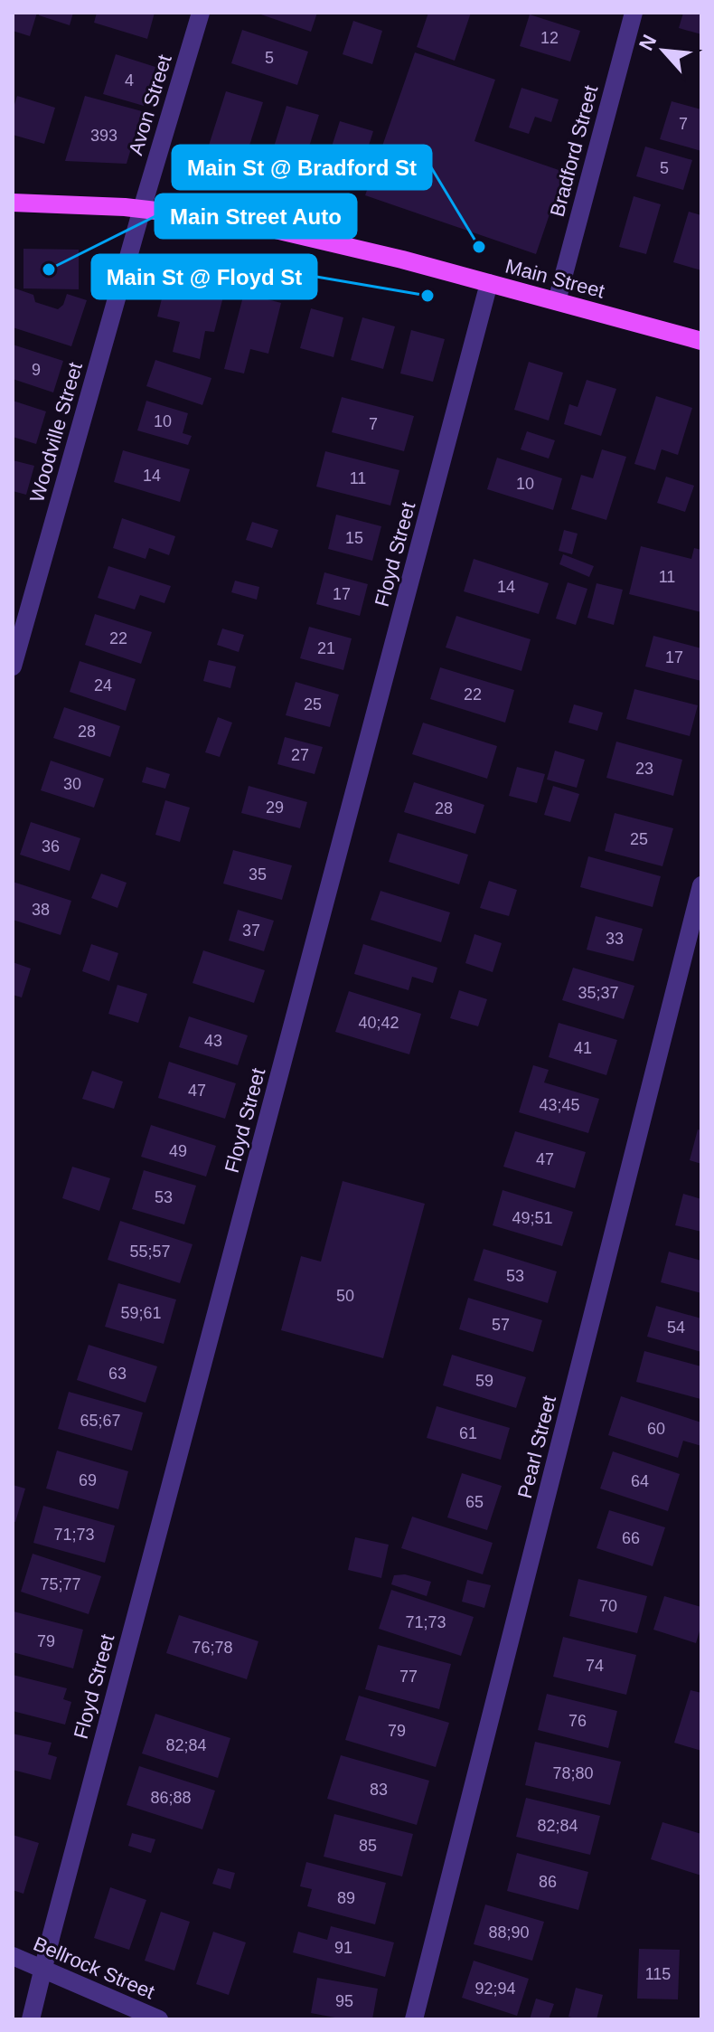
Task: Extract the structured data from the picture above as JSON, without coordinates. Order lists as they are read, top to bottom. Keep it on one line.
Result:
{"streets":{"main road":["Main Street"],"street":["Avon Street","Bradford Street","Woodville Street","Floyd Street","Pearl Street","Bellrock Street"]},"crossings":[["Avon Street","Main Street"],["Avon Street","Woodville Street"],["Bradford Street","Main Street"],["Main Street","Woodville Street"],["Main Street","Floyd Street"],["Floyd Street","Bellrock Street"]],"places":["Main St @ Bradford St","Main Street Auto","Main St @ Floyd St"],"house_numbers":["12","5","4","7","393","5","9","10","7","14","11","10","15","11","14","17","22","21","17","24","22","25","28","27","23","30","29","28","25","36","35","38","37","33","35;37","40;42","43","41","47","43;45","49","47","53","49;51","55;57","53","50","59;61","57","54","63","59","65;67","60","61","69","64","65","71;73","66","75;77","70","71;73","79","76;78","74","77","76","79","82;84","78;80","83","86;88","82;84","85","86","89","88;90","91","115","92;94","95"],"north":"top left"}
